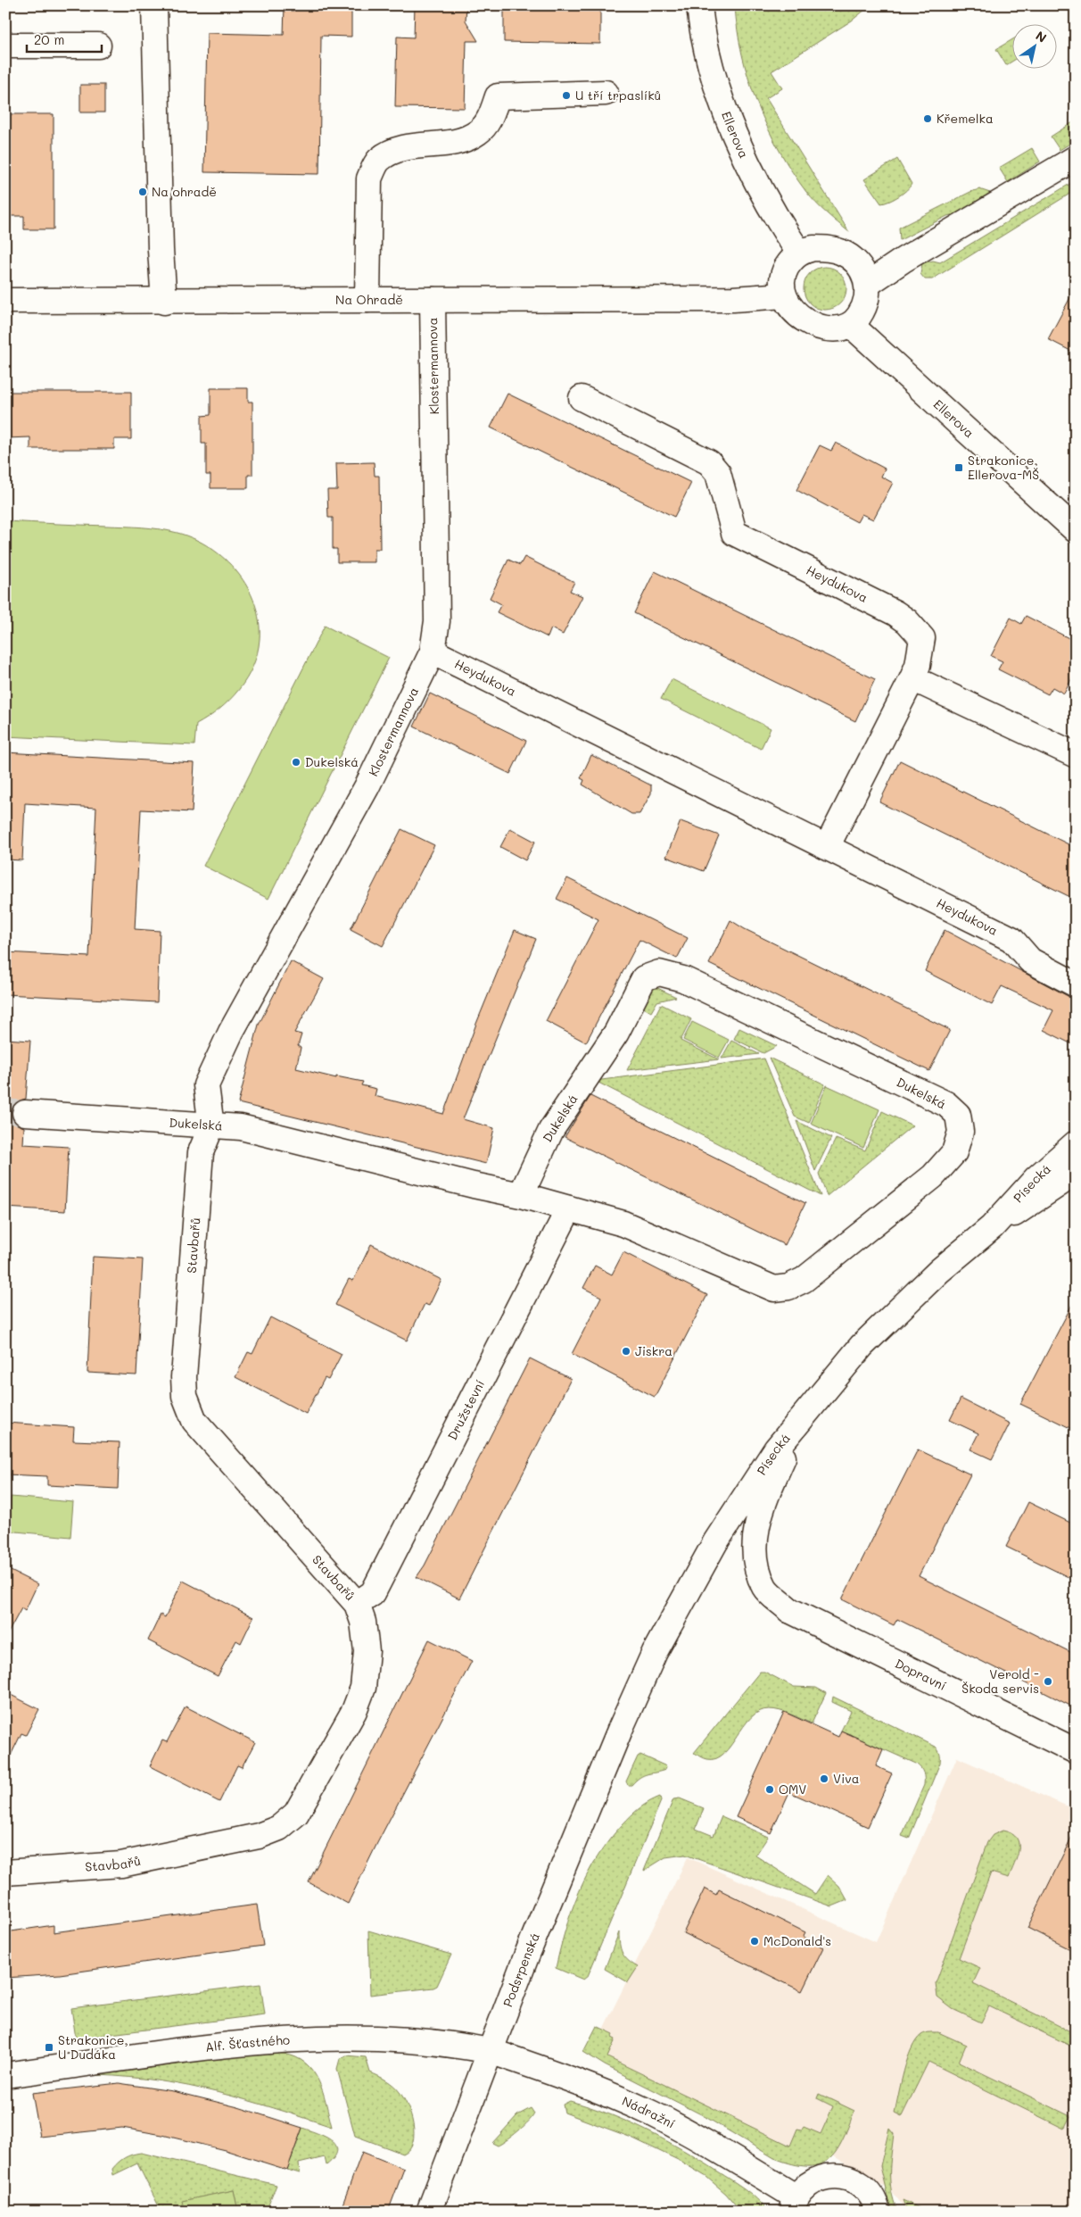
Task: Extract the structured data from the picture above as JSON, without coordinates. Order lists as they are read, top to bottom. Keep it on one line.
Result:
{"streets":{"street":["Ellerova","Na Ohradě","Klostermannova","Heydukova","Dukelská","Písecká","Stavbařů","Družstevní","Dopravní","Podsrpenská","Alf. Šťastného","Nádražní"]},"crossings":[["Ellerova","Na Ohradě"],["Na Ohradě","Klostermannova"],["Klostermannova","Heydukova"],["Klostermannova","Dukelská"],["Klostermannova","Stavbařů"],["Dukelská","Stavbařů"],["Dukelská","Družstevní"],["Písecká","Dopravní"],["Písecká","Podsrpenská"],["Stavbařů","Družstevní"],["Podsrpenská","Alf. Šťastného"],["Podsrpenská","Nádražní"],["Alf. Šťastného","Nádražní"]],"places":{"other":["U tří trpaslíků","Křemelka","Na ohradě","Dukelská","Jiskra","Verold - Škoda servis","Viva","OMV","McDonald's"],"transit":["Strakonice, Ellerova-MŠ","Strakonice, U Dudáka"]},"scale_bar":"20 m","north":"top right"}
